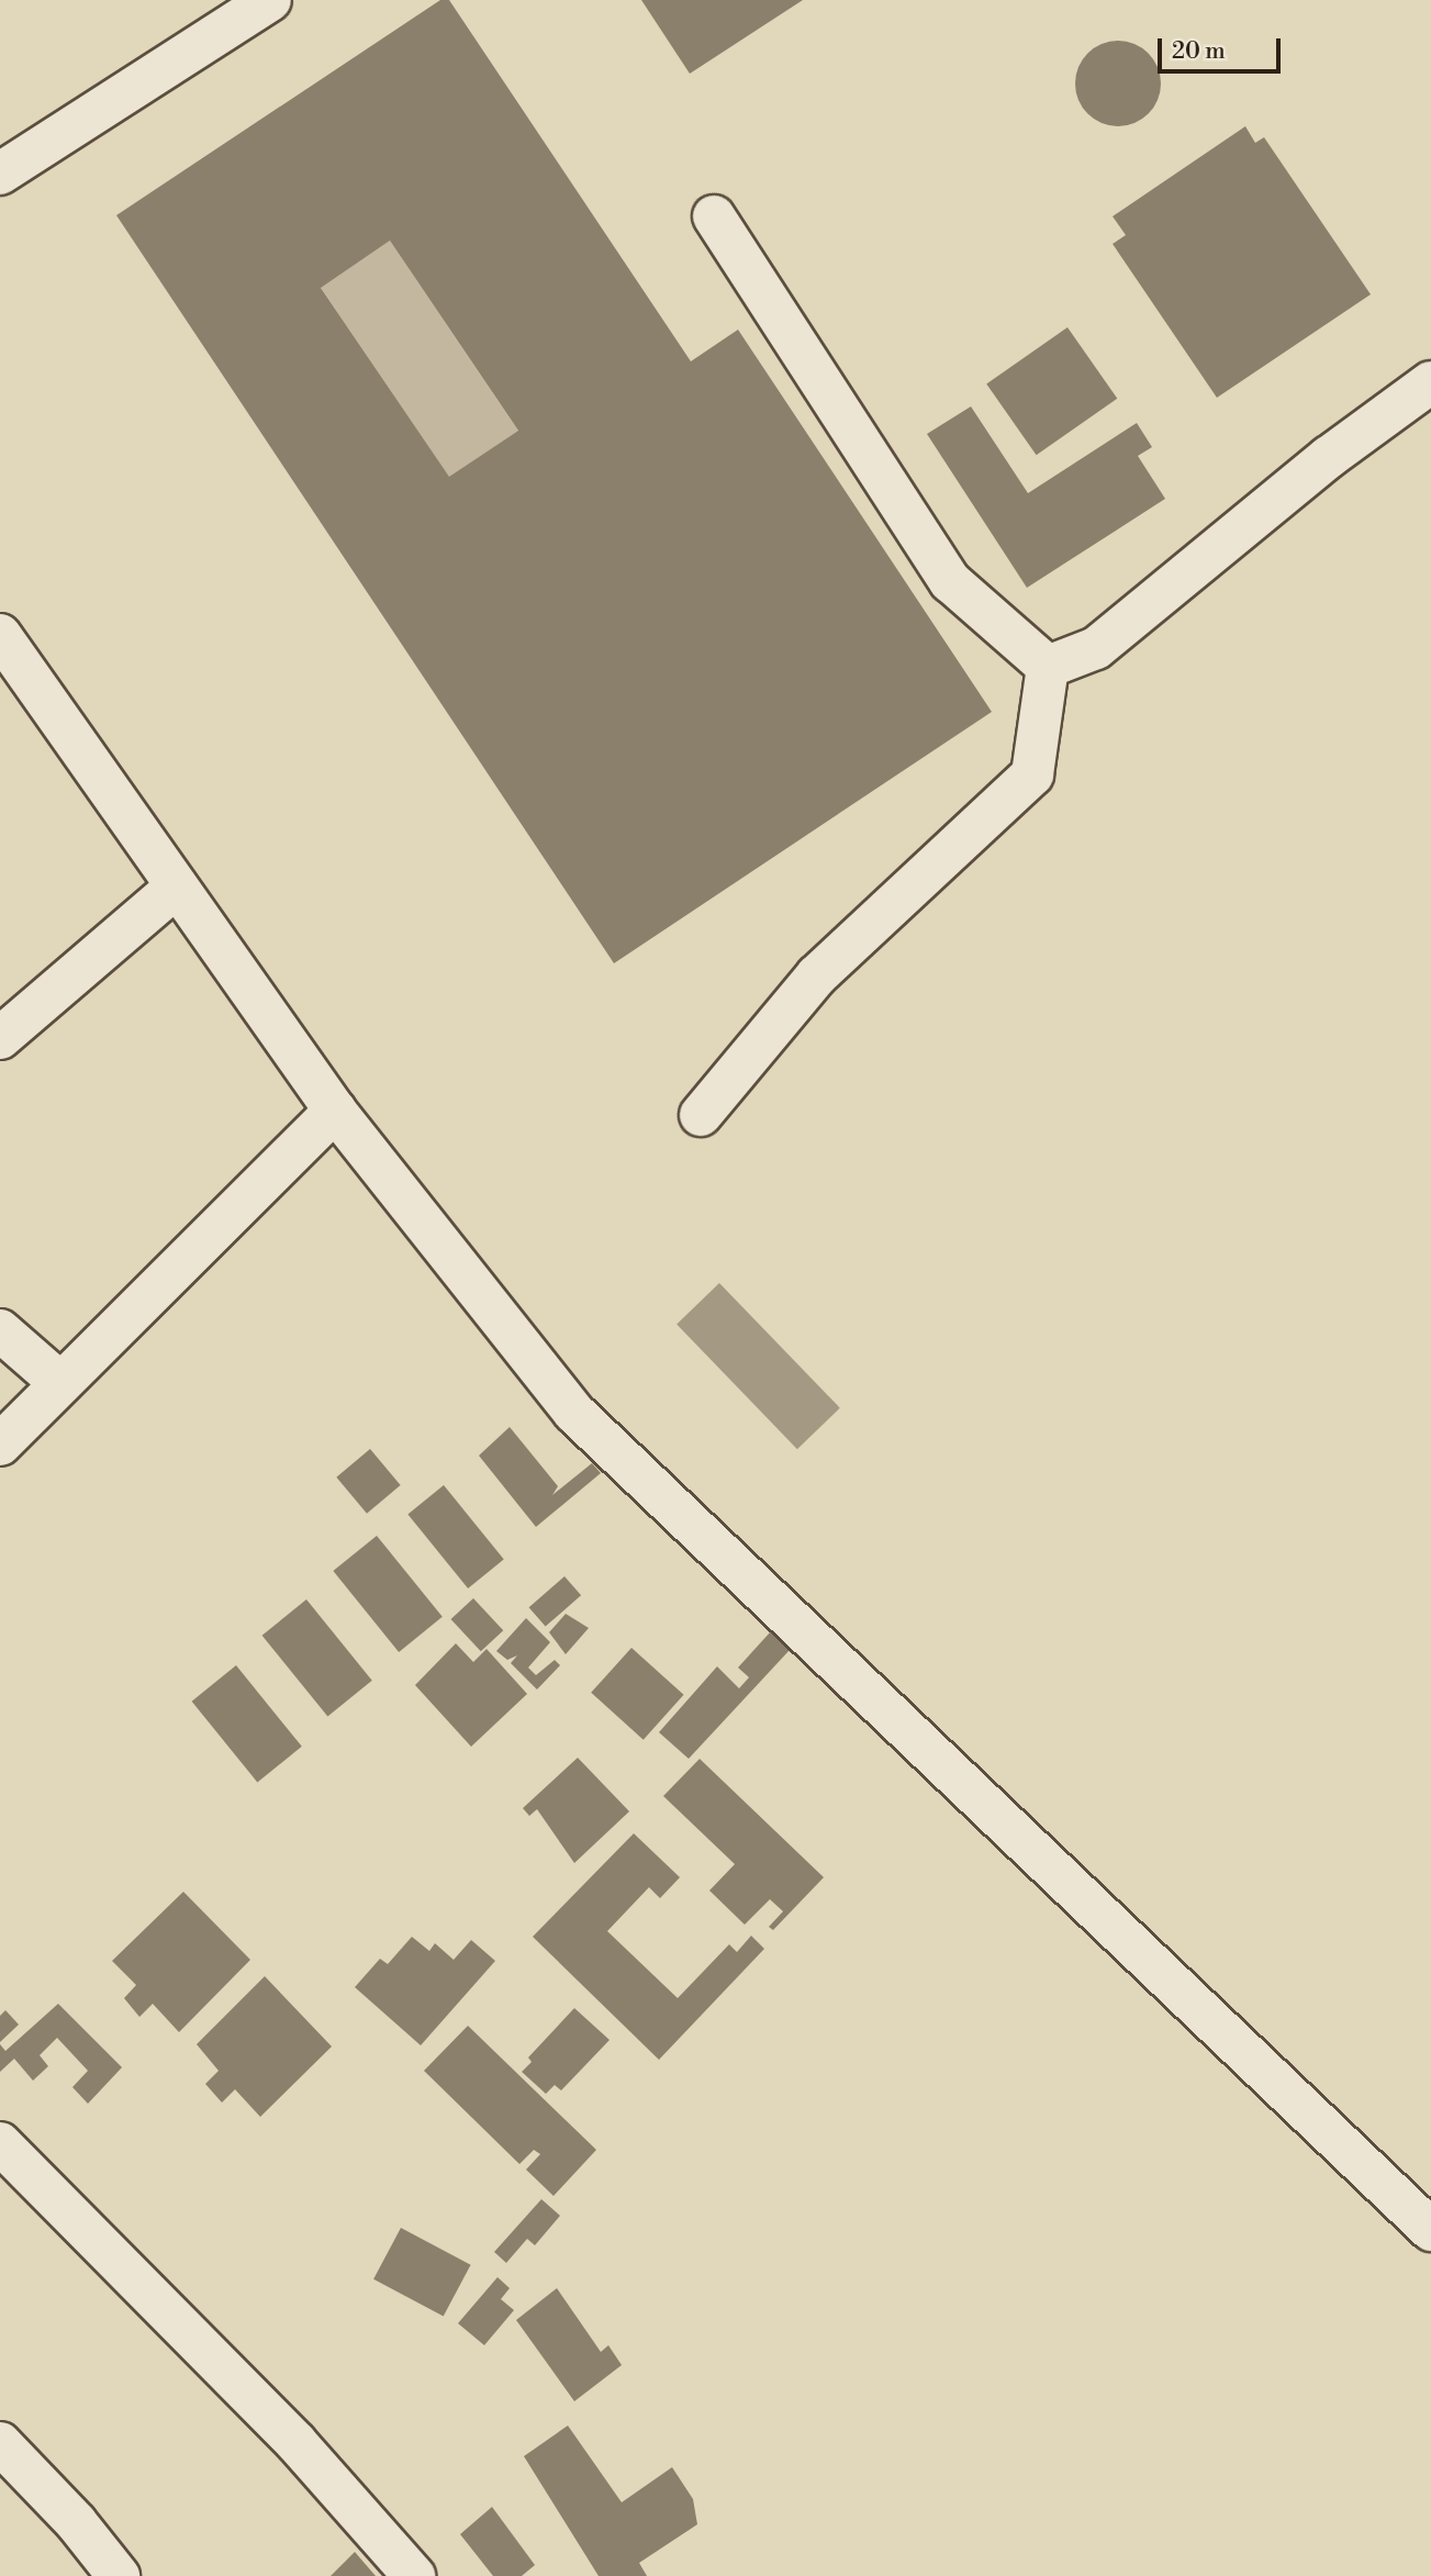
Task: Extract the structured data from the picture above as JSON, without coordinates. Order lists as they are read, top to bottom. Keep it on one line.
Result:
{"scale_bar":"20 m"}
